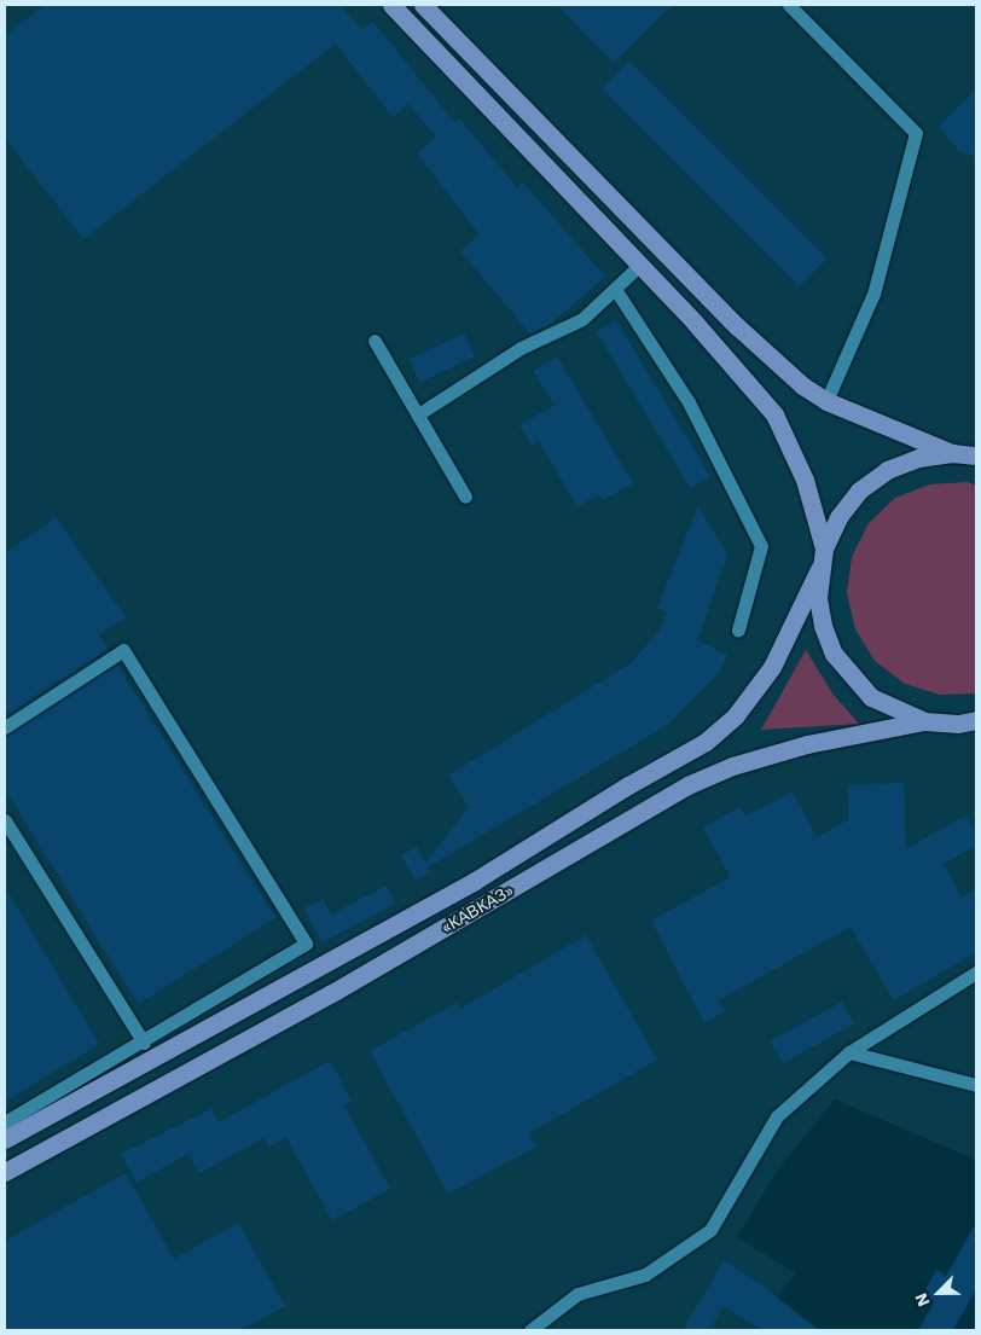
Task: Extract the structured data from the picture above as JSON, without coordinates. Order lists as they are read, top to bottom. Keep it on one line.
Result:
{"streets":{"main road":["«КАВКАЗ»"]},"north":"bottom left"}
